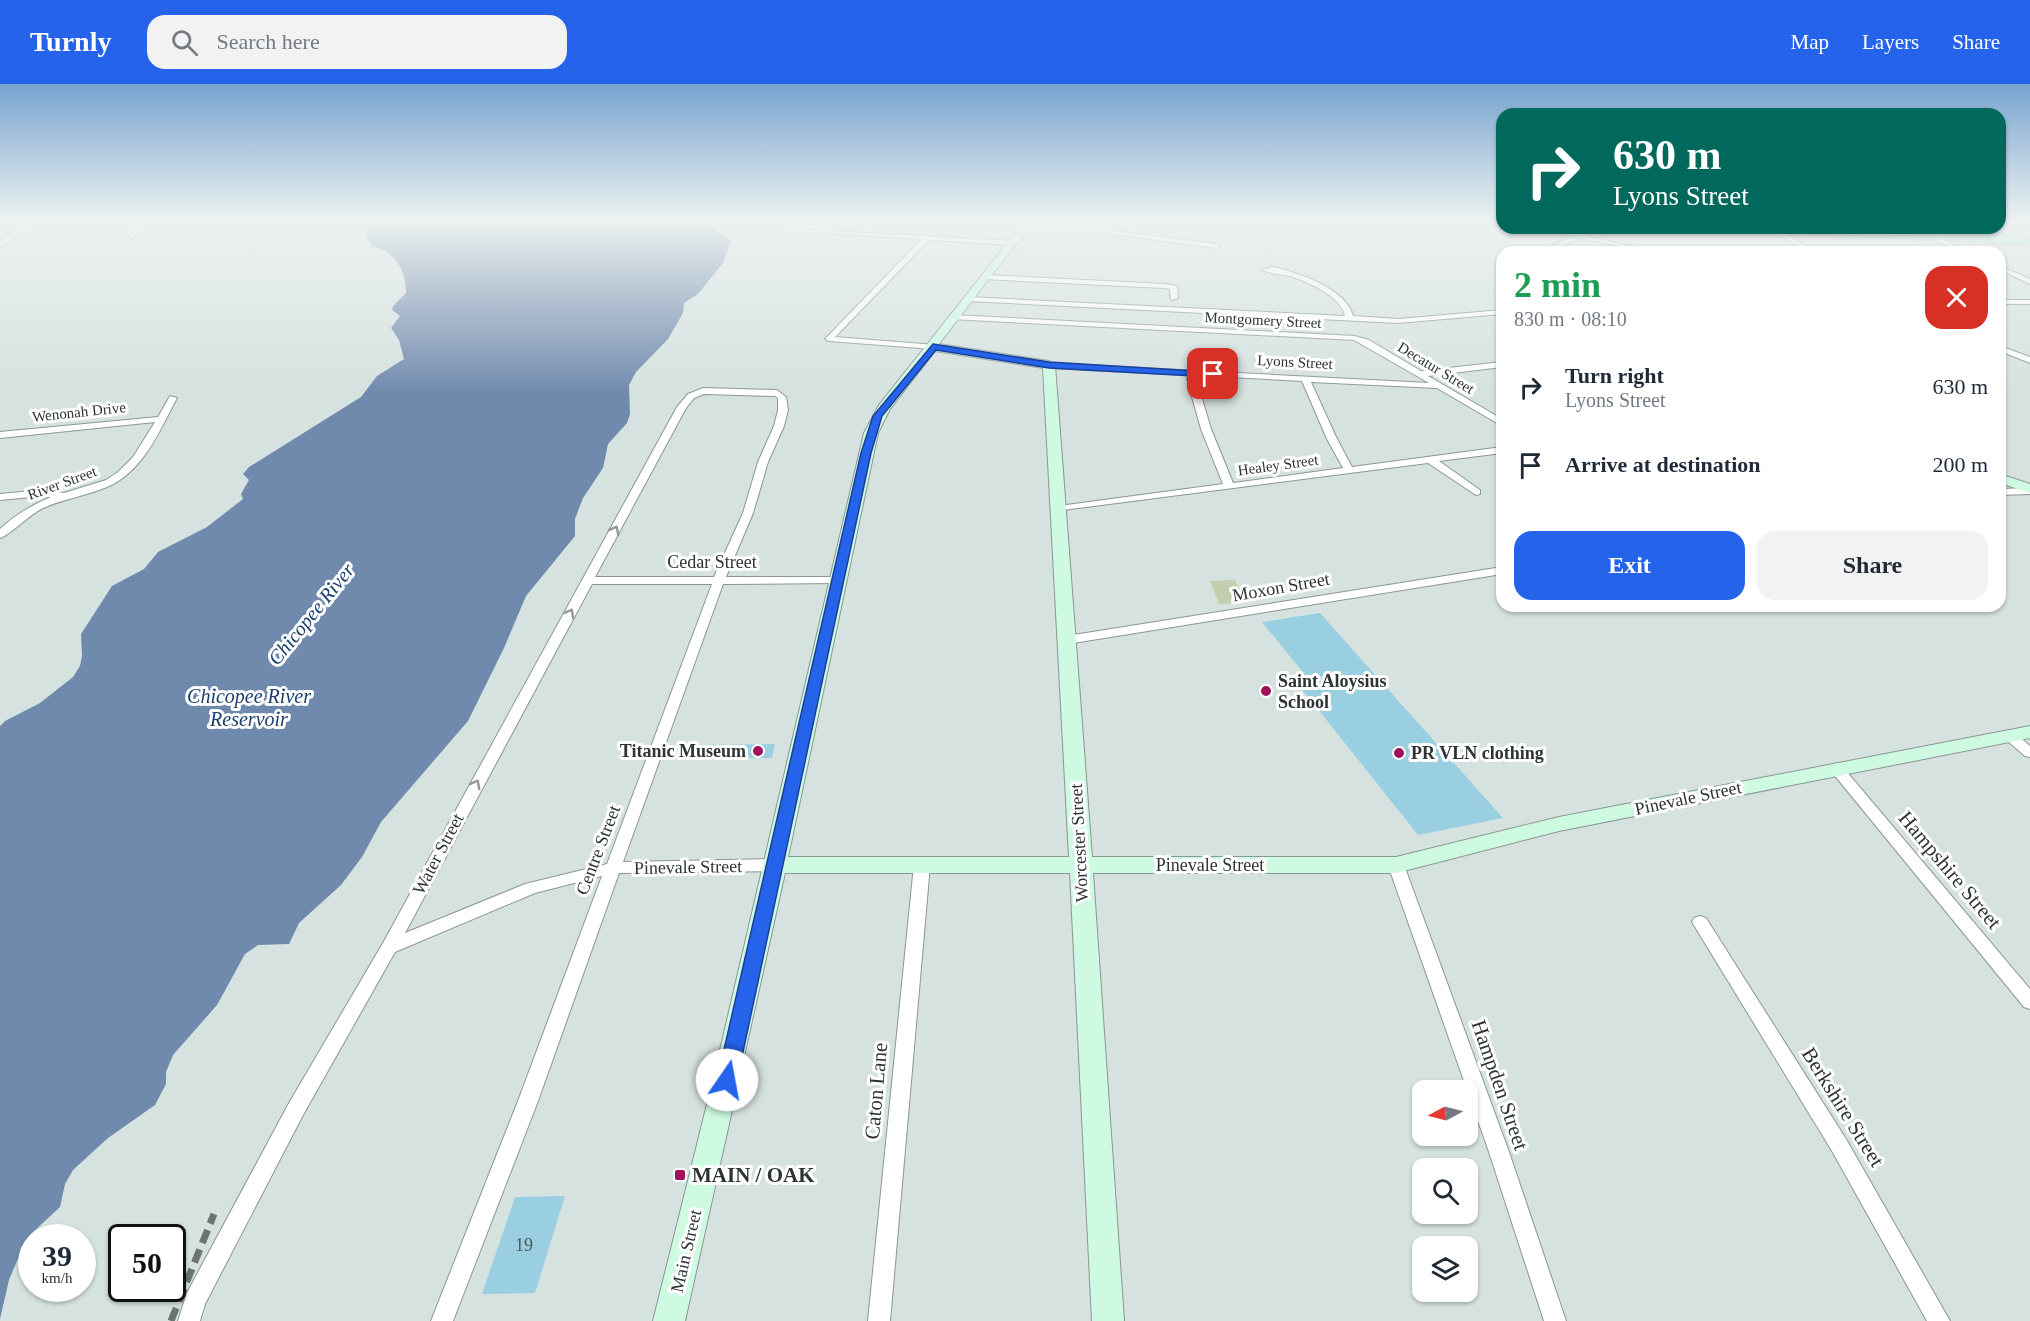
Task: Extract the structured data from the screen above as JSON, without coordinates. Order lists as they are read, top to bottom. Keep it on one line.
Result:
{"streets":{"street":["Montgomery Street","Lyons Street","Decatur Street","Wenonah Drive","Healey Street","River Street","Cedar Street","Moxon Street","Pinevale Street","Worcester Street","Centre Street","Water Street","Hampshire Street","Hampden Street","Caton Lane","Berkshire Street","Main Street"]},"crossings":[["Montgomery Street","Decatur Street"],["Montgomery Street","Main Street"],["Lyons Street","Decatur Street"],["Lyons Street","Worcester Street"],["Lyons Street","Main Street"],["Wenonah Drive","River Street"],["Healey Street","Worcester Street"],["Cedar Street","Centre Street"],["Cedar Street","Water Street"],["Cedar Street","Main Street"],["Moxon Street","Worcester Street"],["Pinevale Street","Worcester Street"],["Pinevale Street","Centre Street"],["Pinevale Street","Water Street"],["Pinevale Street","Hampshire Street"],["Pinevale Street","Hampden Street"],["Pinevale Street","Caton Lane"],["Pinevale Street","Main Street"],["Centre Street","Water Street"]],"one_way":["Water Street"],"water":["Chicopee River","Chicopee River Reservoir"],"places":{"other":["Saint Aloysius School","Titanic Museum","PR VLN clothing"],"transit":["MAIN / OAK"]},"house_numbers":["19"],"north":"left","page":{"header":"Turnly","search":"Search here","nav":["Map","Layers","Share"],"turn":["630 m","Lyons Street"],"heading":["2 min","830 m · 08:10"],"list":[{"name":"Turn right","note":"Lyons Street","value":"630 m"},{"name":"Arrive at destination","value":"200 m"}],"buttons":["Exit","Share"],"speed":"39 km/h","limit":"50"}}
